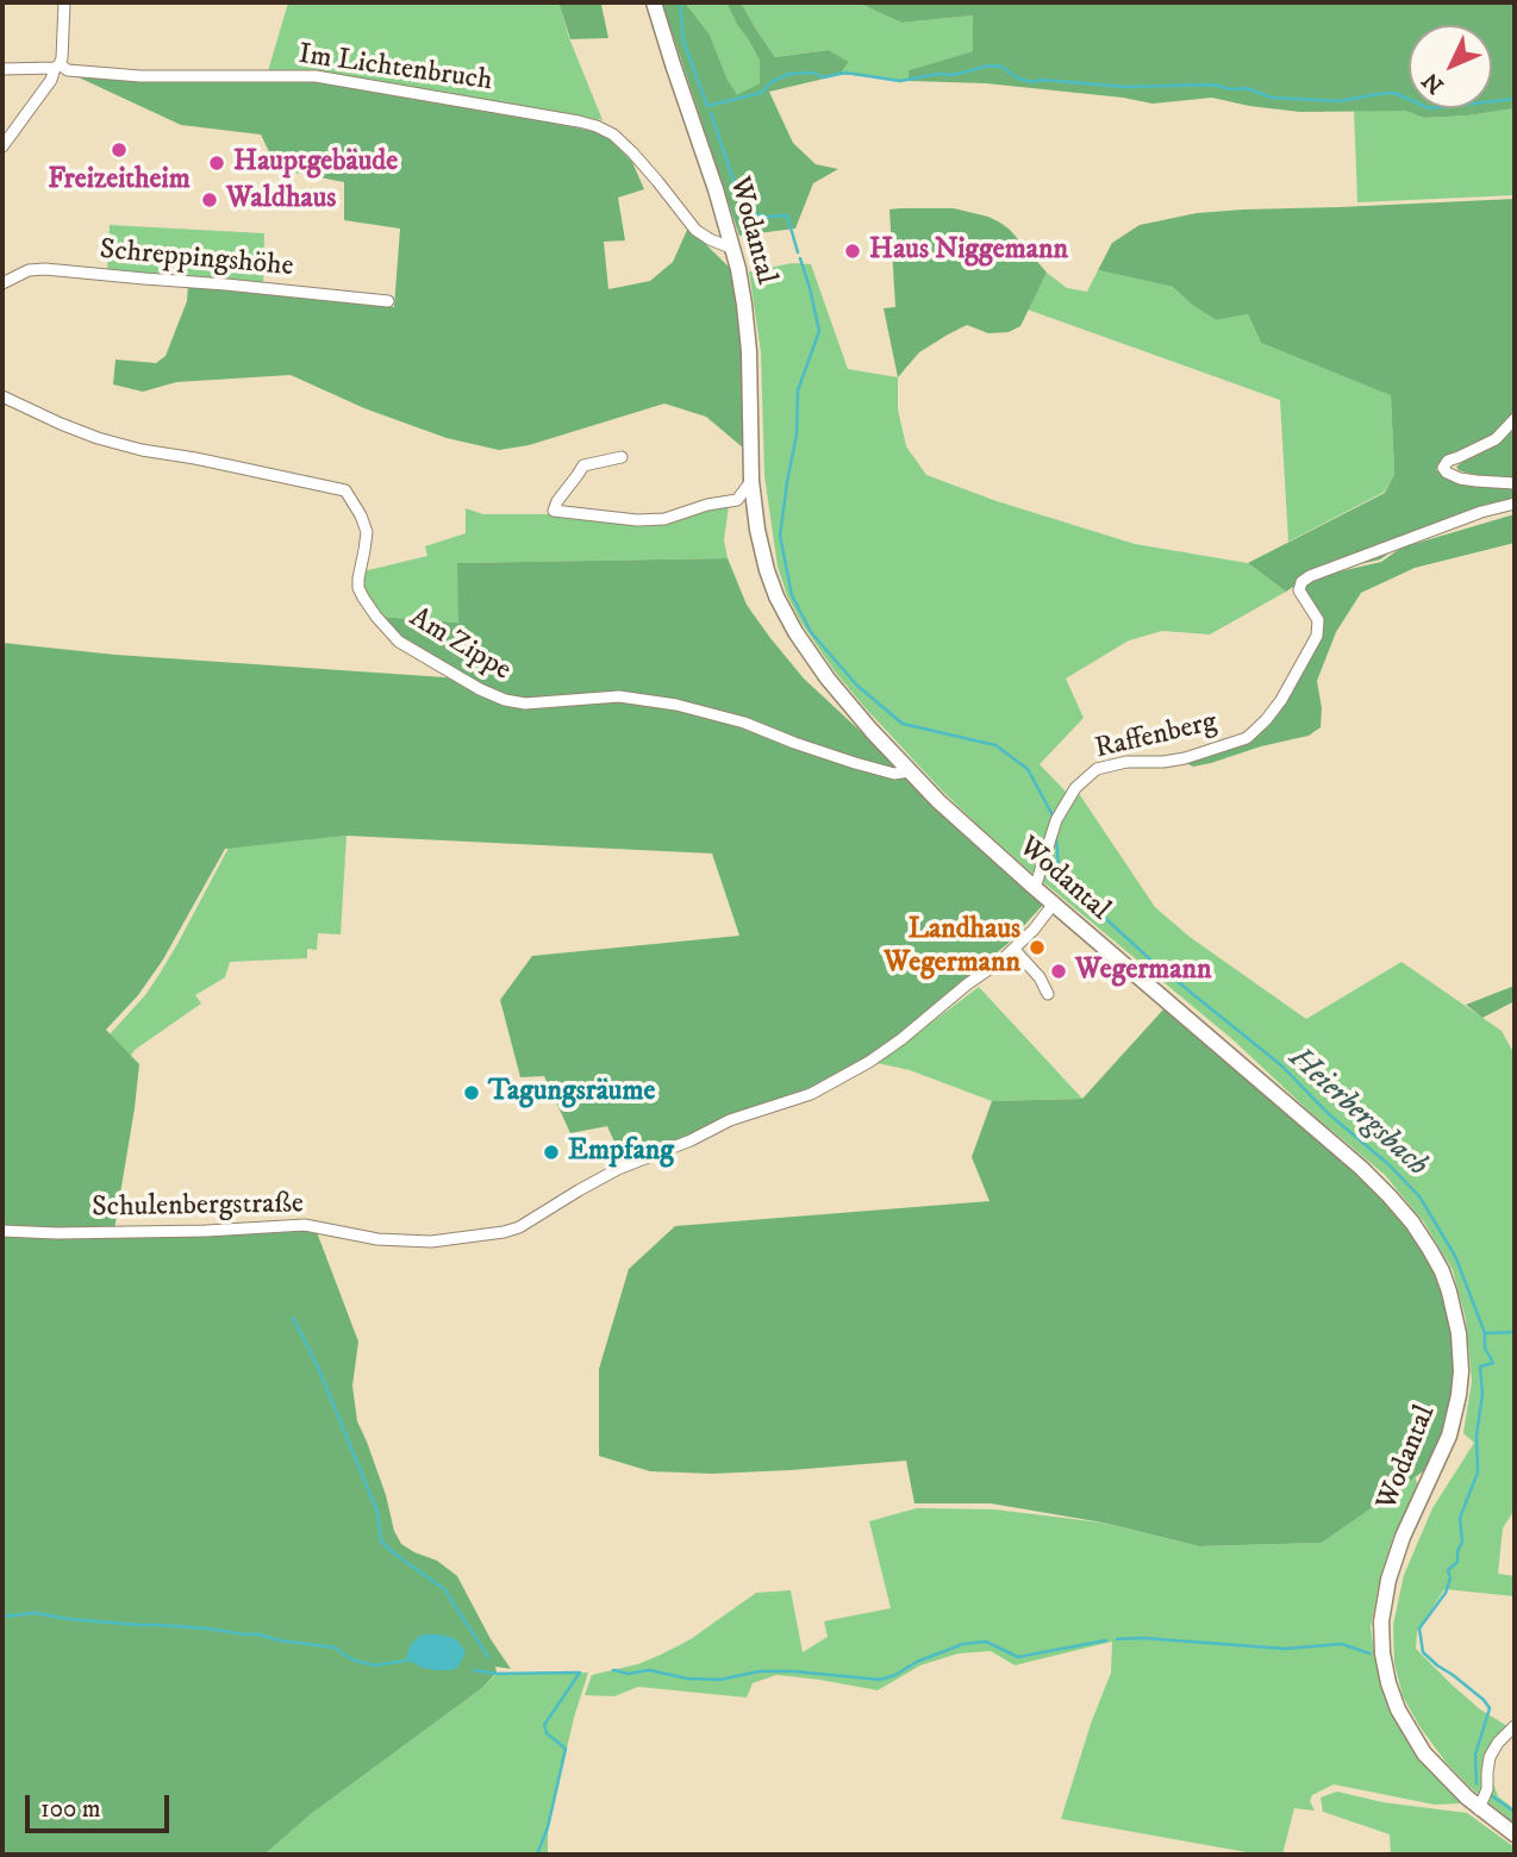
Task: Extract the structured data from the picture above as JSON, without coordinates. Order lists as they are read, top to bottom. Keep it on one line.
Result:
{"streets":{"main road":["Wodantal"],"street":["Im Lichtenbruch","Schreppingshöhe","Am Zippe","Raffenberg","Schulenbergstraße"]},"crossings":[["Im Lichtenbruch","Wodantal"],["Wodantal","Am Zippe"],["Wodantal","Raffenberg"],["Wodantal","Schulenbergstraße"]],"water":["Heierbergsbach"],"places":["Freizeitheim","Hauptgebäude","Waldhaus","Haus Niggemann","Landhaus Wegermann","Wegermann","Tagungsräume","Empfang"],"scale_bar":"100 m","north":"bottom left"}
